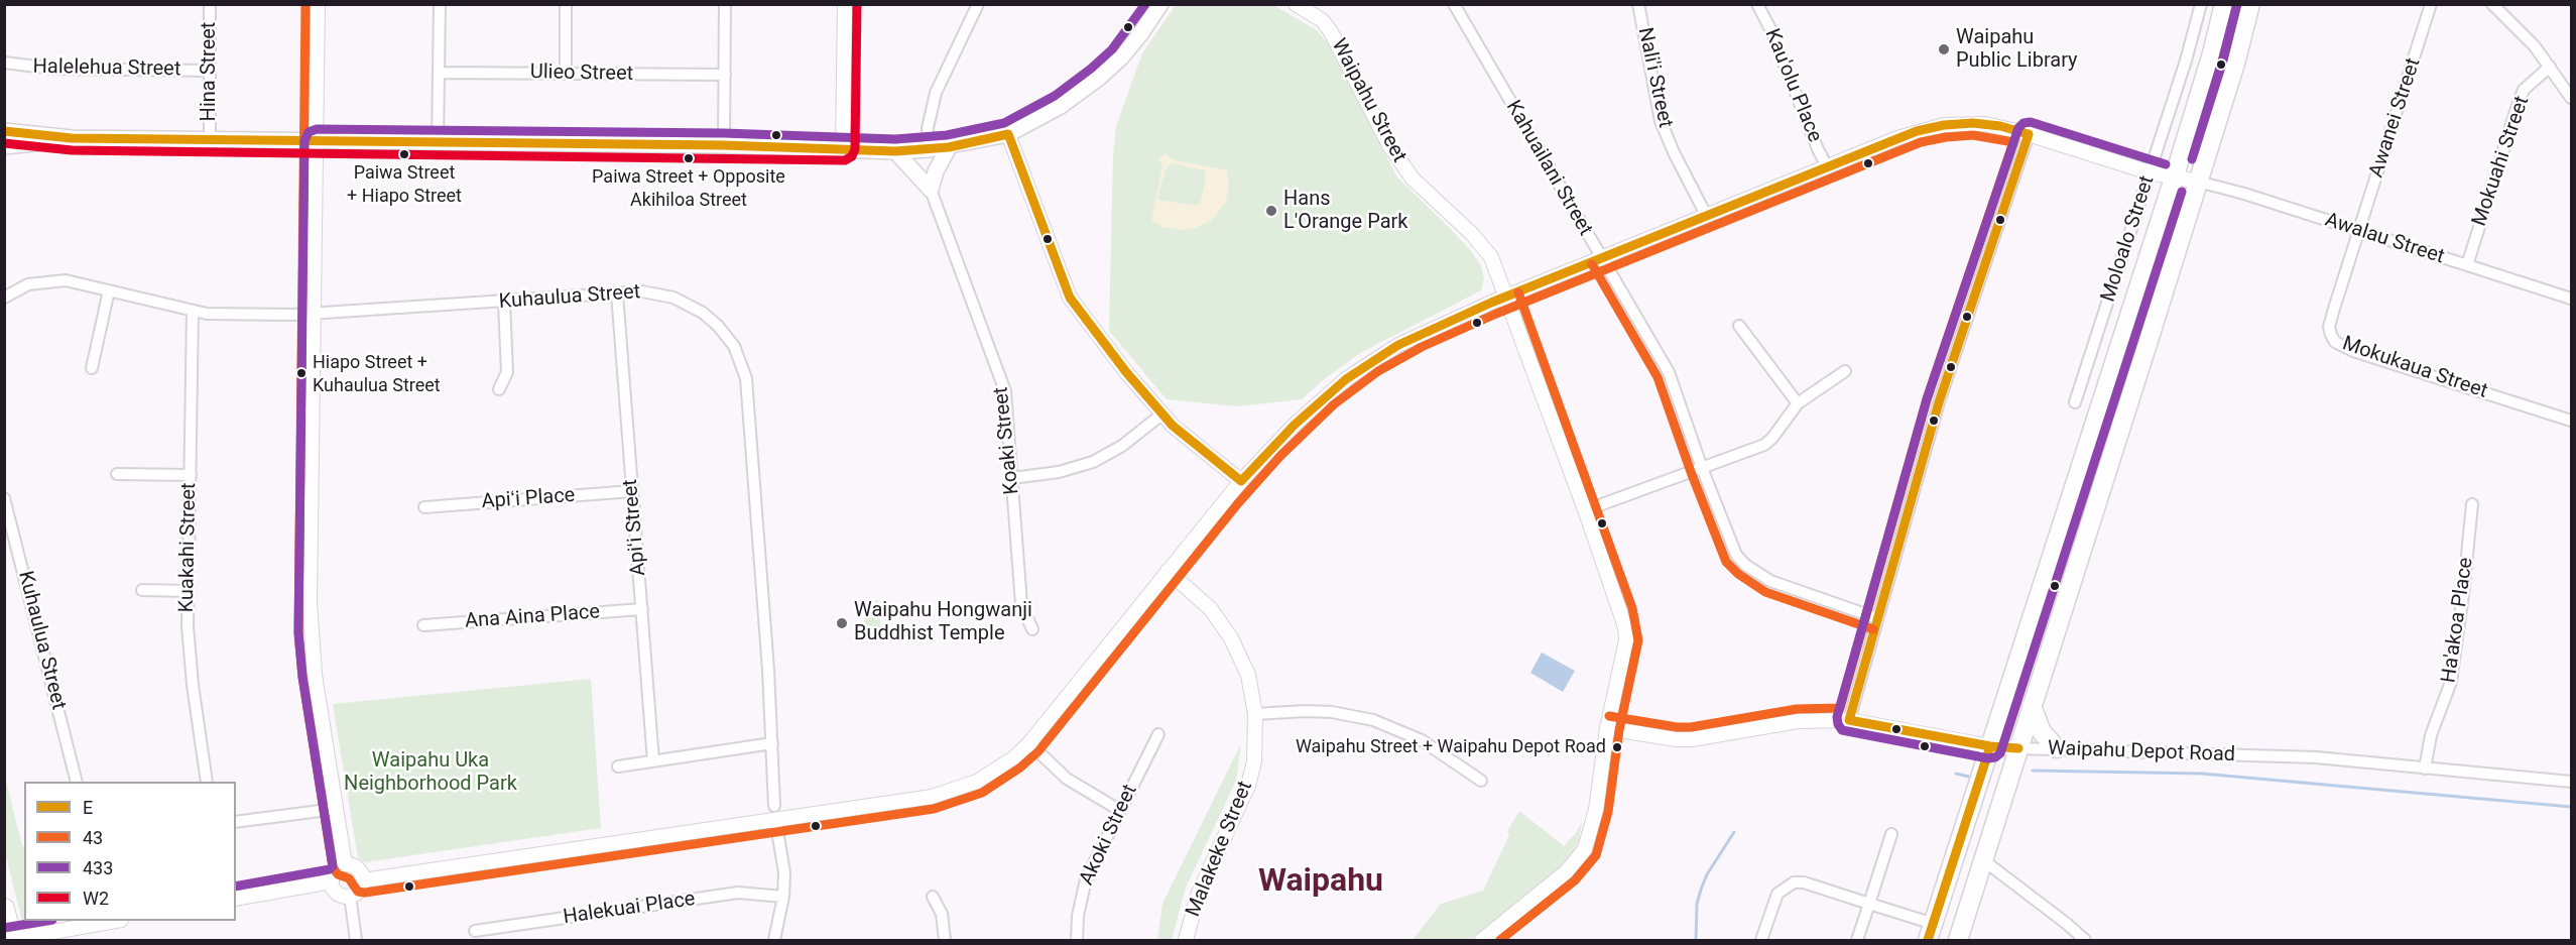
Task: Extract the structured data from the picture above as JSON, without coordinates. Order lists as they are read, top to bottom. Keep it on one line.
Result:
{"streets":{"street":["Halelehua Street","Hina Street","Ulieo Street","Nali'i Street","Kau'olu Place","Waipahu Street","Awanei Street","Mokuahi Street","Kahuailani Street","Moloalo Street","Awalau Street","Kuhaulua Street","Mokukaua Street","Koaki Street","Apiʻi Place","Apiʻi Street","Kuakahi Street","Ana Aina Place","Ha'akoa Place","Waipahu Depot Road","Akoki Street","Malakeke Street","Halekuai Place"]},"crossings":[["Halelehua Street","Hina Street"],["Waipahu Street","Waipahu Depot Road"],["Awanei Street","Awalau Street"],["Awanei Street","Mokukaua Street"],["Mokuahi Street","Awalau Street"],["Awalau Street","Mokukaua Street"],["Kuhaulua Street","Apiʻi Street"],["Kuhaulua Street","Kuakahi Street"],["Kuhaulua Street","Halekuai Place"],["Apiʻi Place","Apiʻi Street"],["Apiʻi Street","Ana Aina Place"],["Ha'akoa Place","Waipahu Depot Road"]],"districts":["Waipahu"],"parks":["Waipahu Uka Neighborhood Park"],"places":["Waipahu Public Library","Paiwa Street + Hiapo Street","Paiwa Street + Opposite Akihiloa Street","Hans L'Orange Park","Hiapo Street + Kuhaulua Street","Waipahu Hongwanji Buddhist Temple","Waipahu Street + Waipahu Depot Road"],"lines":["transit line 43","transit line 433","transit line W2","transit line E"],"legend":["E","43","433","W2"]}
